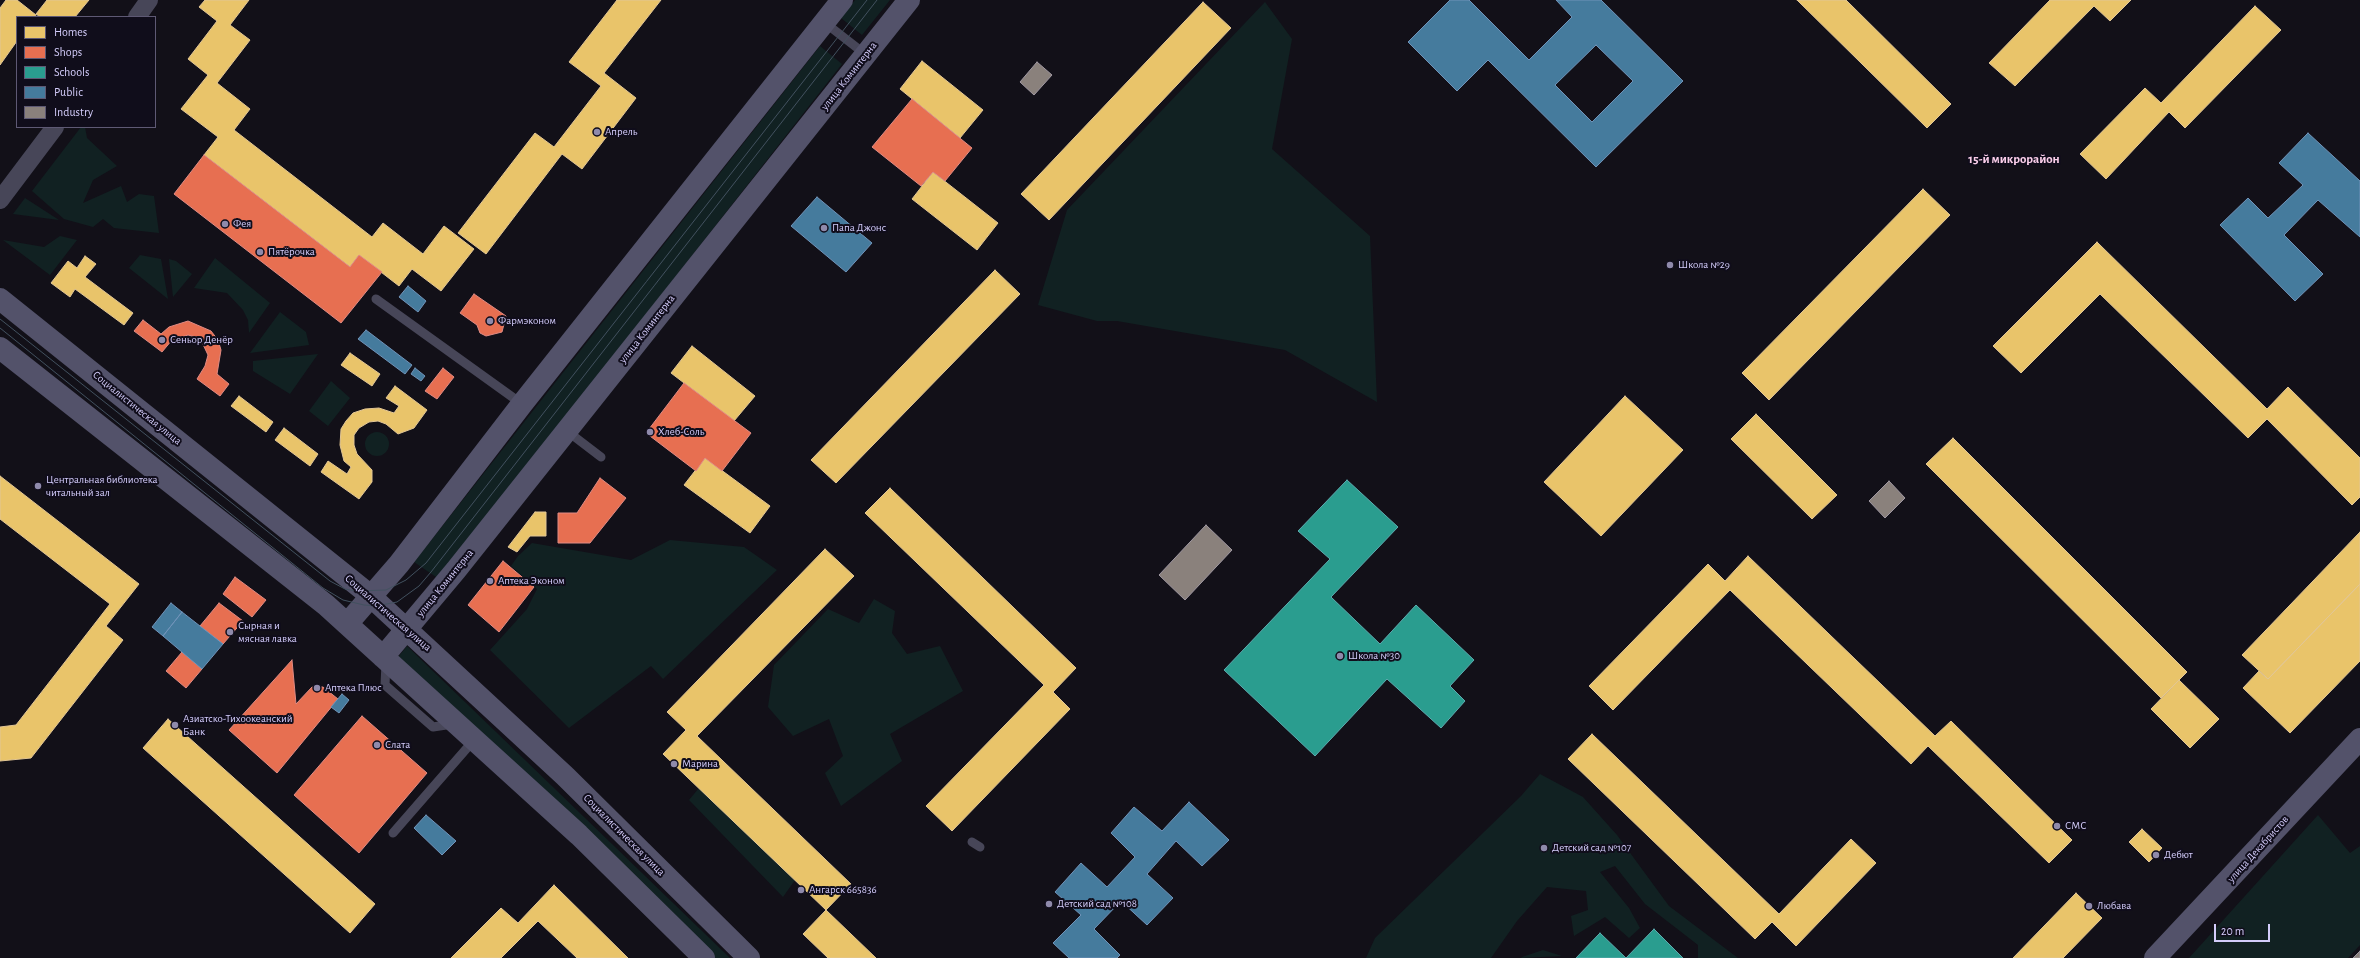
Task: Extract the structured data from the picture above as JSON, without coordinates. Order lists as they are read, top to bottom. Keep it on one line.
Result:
{"streets":{"street":["улица Коминтерна","Социалистическая улица","улица Декабристов"]},"crossings":[["улица Коминтерна","Социалистическая улица"]],"districts":["15-й микрорайон"],"places":["Апрель","Фея","Папа Джонс","Пятёрочка","Школа №29","Фармэконом","Сеньор Денёр","Хлеб-Соль","Центральная библиотека читальный зал","Аптека Эконом","Сырная и мясная лавка","Школа №30","Аптека Плюс","Азиатско-Тихоокеанский Банк","Слата","Марина","СМС","Детский сад №107","Дебют","Ангарск 665836","Детский сад №108","Любава"],"legend":["Homes","Shops","Schools","Public","Industry"],"scale_bar":"20 m"}
